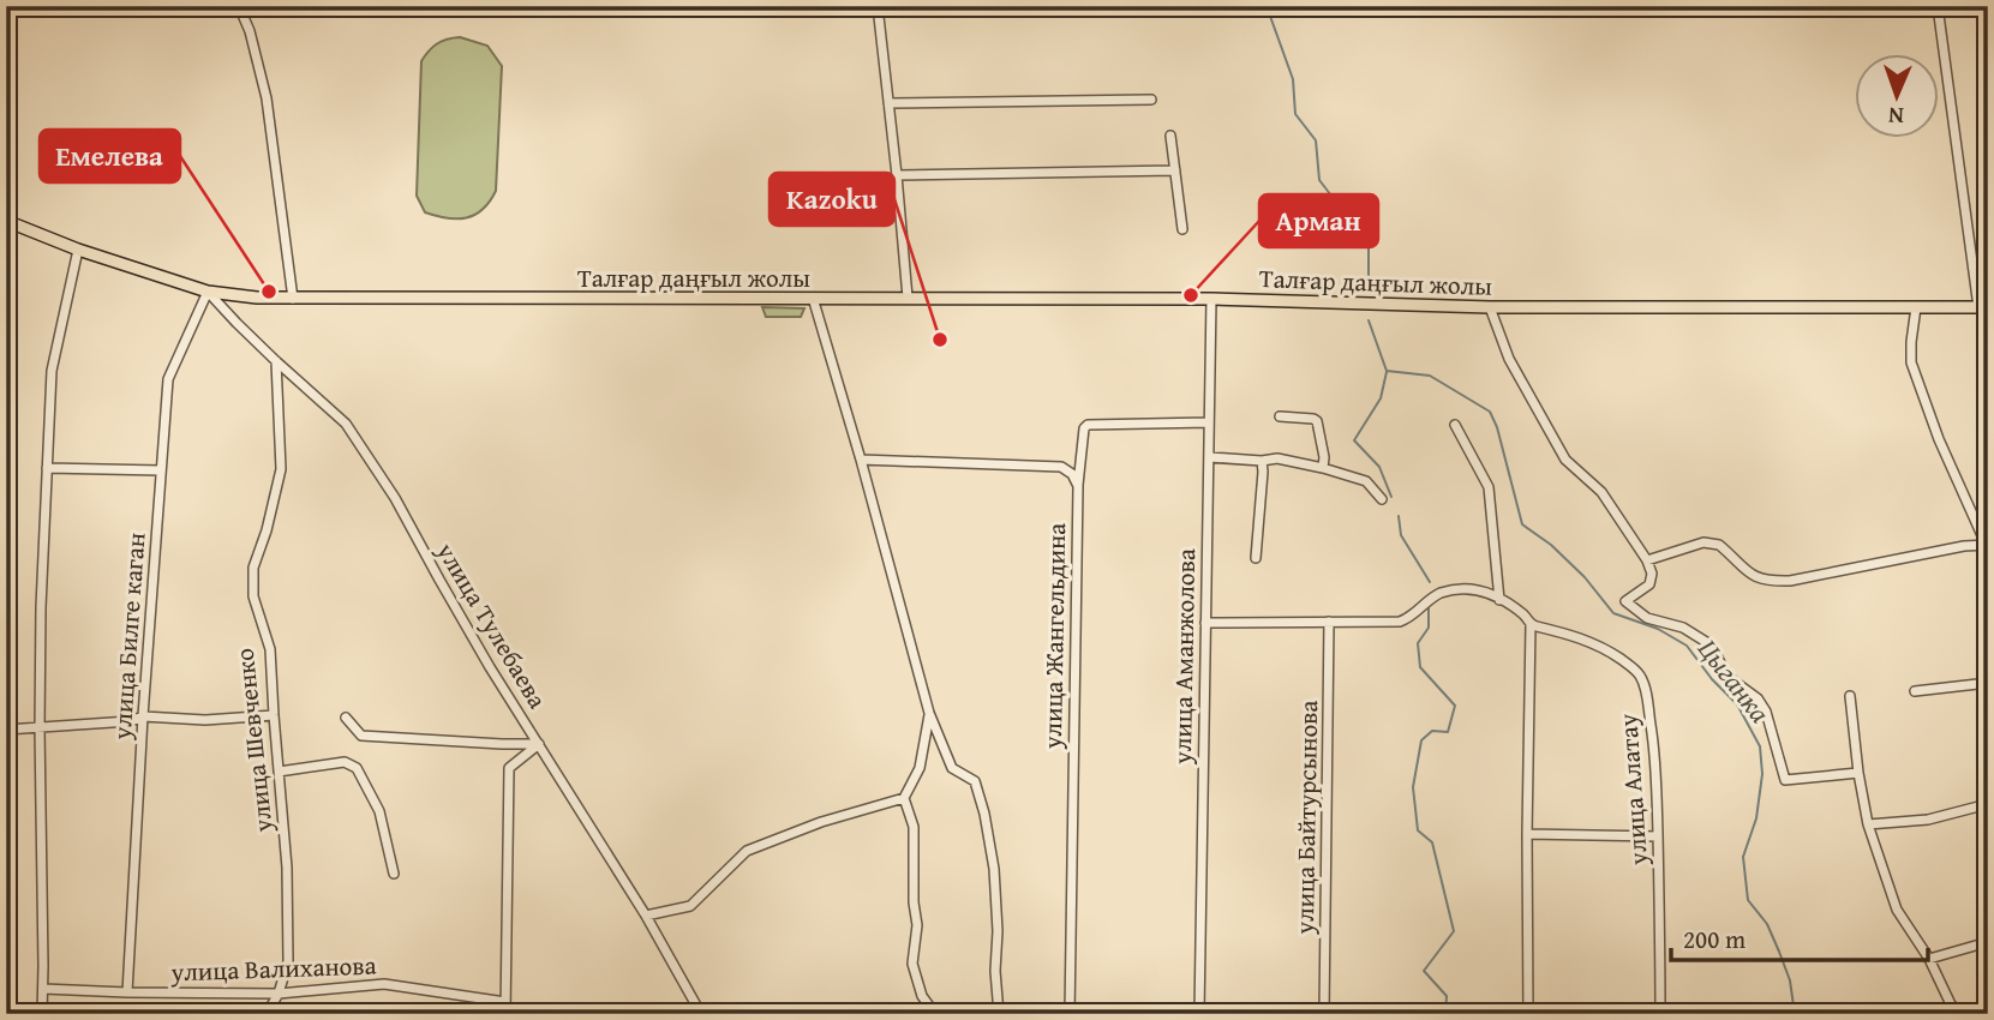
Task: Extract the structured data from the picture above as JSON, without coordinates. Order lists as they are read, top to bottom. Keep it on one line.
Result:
{"streets":{"main road":["Талғар даңғыл жолы"],"street":["улица Тулебаева","улица Билге каган","улица Жангельдина","улица Аманжолова","улица Шевченко","улица Алатау","улица Байтурсынова","улица Валиханова"]},"crossings":[["Талғар даңғыл жолы","улица Тулебаева"],["Талғар даңғыл жолы","улица Билге каган"],["Талғар даңғыл жолы","улица Аманжолова"],["улица Тулебаева","улица Билге каган"],["улица Тулебаева","улица Шевченко"],["улица Билге каган","улица Валиханова"],["улица Шевченко","улица Валиханова"]],"water":["Цыганка"],"places":["Емелева","Арман","Kazoku"],"scale_bar":"200 m","north":"bottom"}
